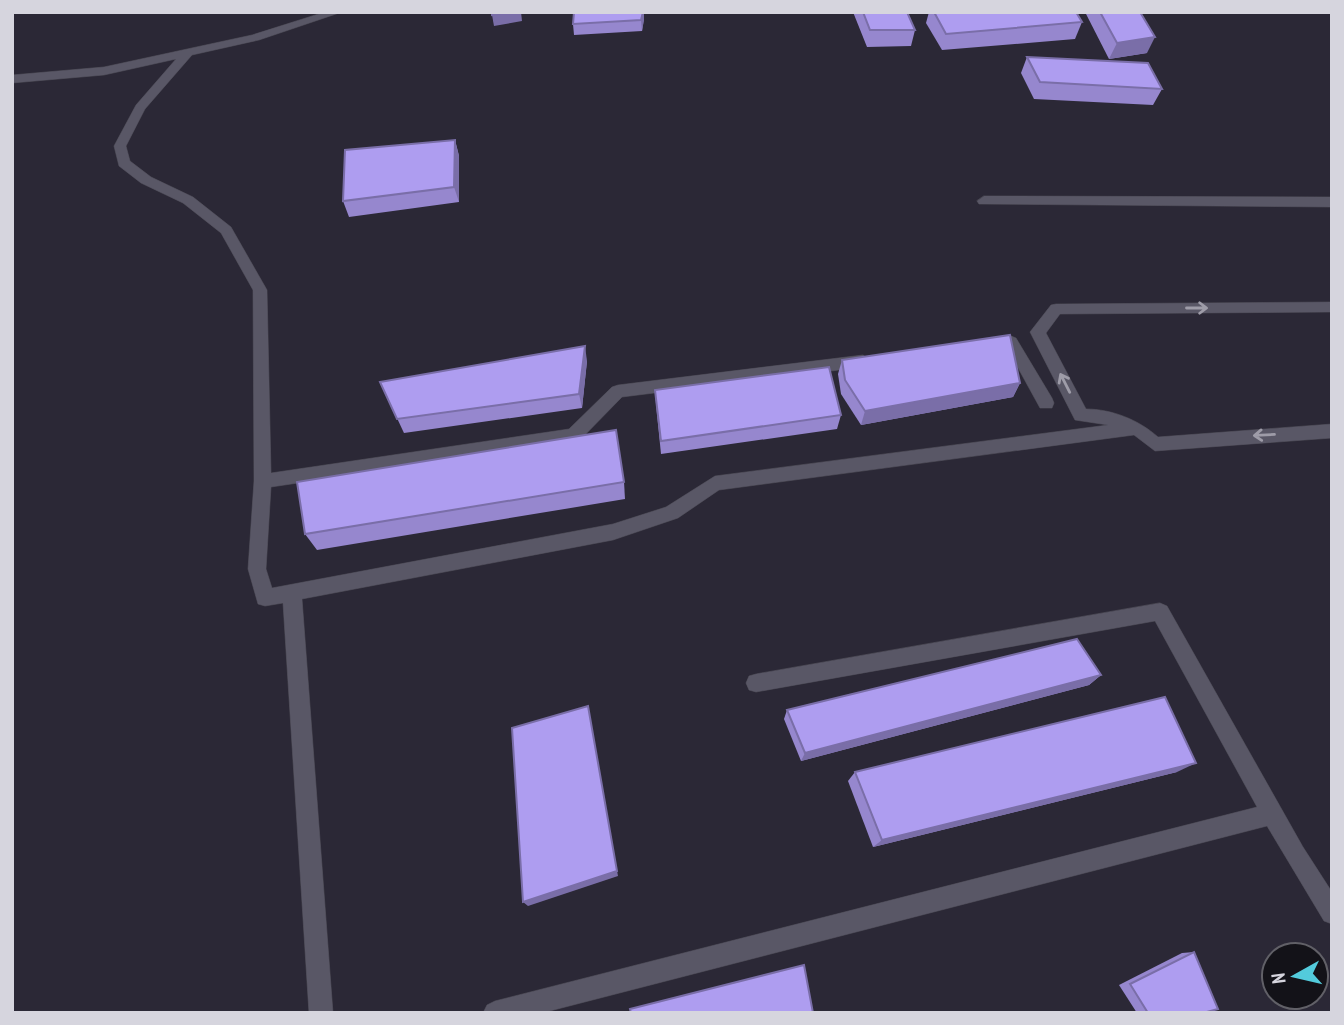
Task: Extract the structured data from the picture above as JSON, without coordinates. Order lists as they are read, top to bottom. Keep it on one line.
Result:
{"north":"left"}
